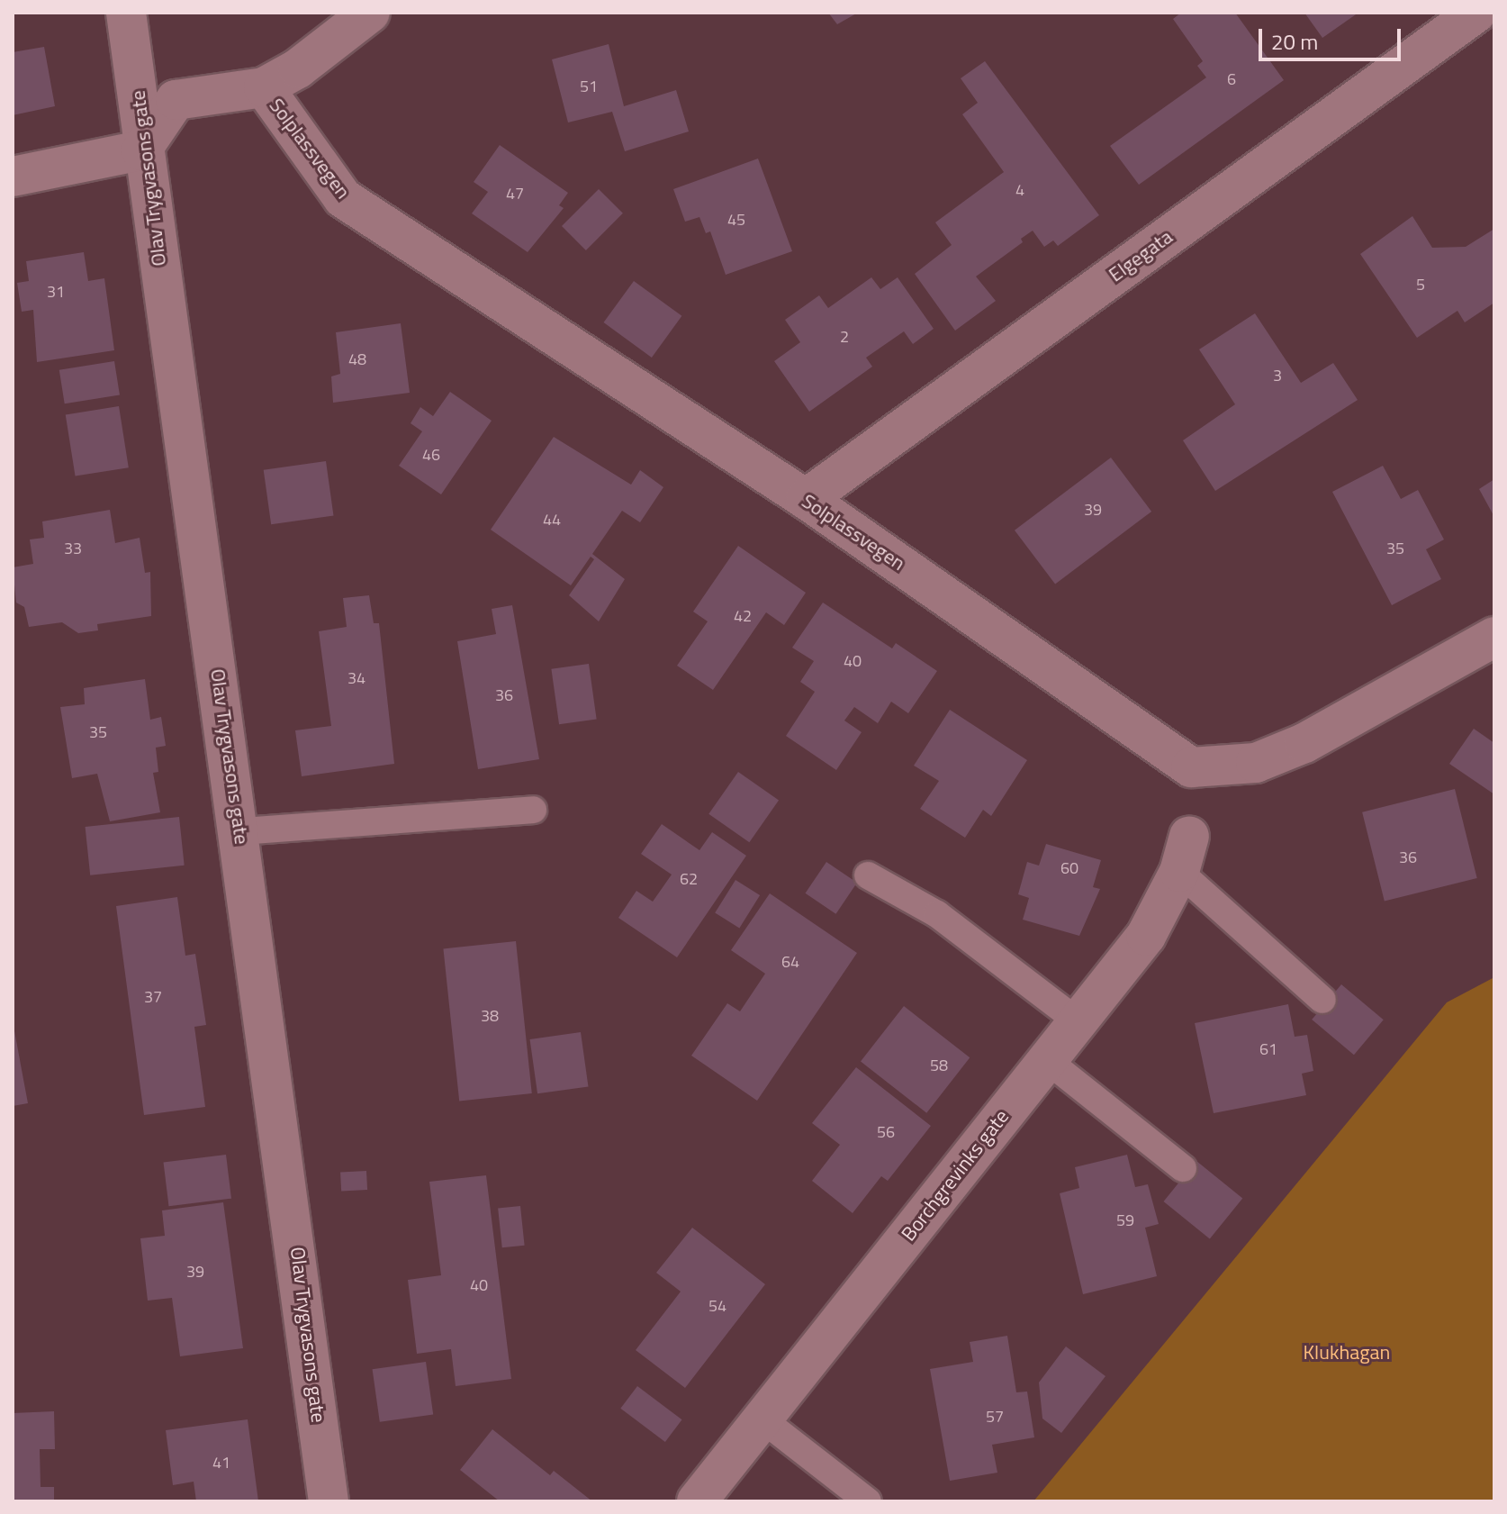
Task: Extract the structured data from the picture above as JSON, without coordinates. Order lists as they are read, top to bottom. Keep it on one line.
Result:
{"streets":{"street":["Solplassvegen","Olav Trygvasons gate","Elgegata","Borchgrevinks gate"]},"crossings":[["Solplassvegen","Elgegata"]],"parks":["Klukhagan"],"house_numbers":["6","51","4","47","45","5","31","2","48","3","46","39","44","33","35","42","40","34","36","35","36","60","62","64","37","38","61","58","56","59","39","40","54","57","41"],"scale_bar":"20 m"}
